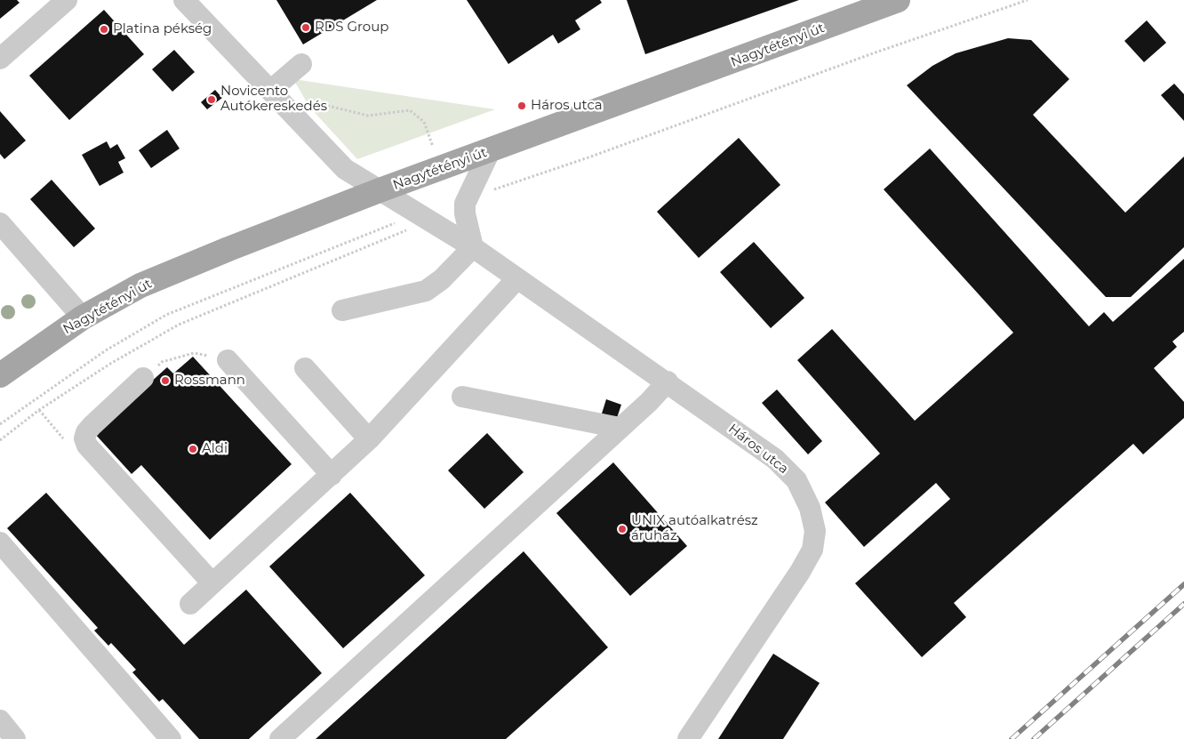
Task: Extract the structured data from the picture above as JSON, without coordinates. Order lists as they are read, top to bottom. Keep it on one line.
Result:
{"streets":{"main road":["Nagytétényi út"],"street":["Háros utca"]},"crossings":[["Nagytétényi út","Háros utca"]],"places":["RDS Group","Platina pékség","Novicento Autókereskedés","Háros utca","Rossmann","Aldi","UNIX autóalkatrész áruház"]}
